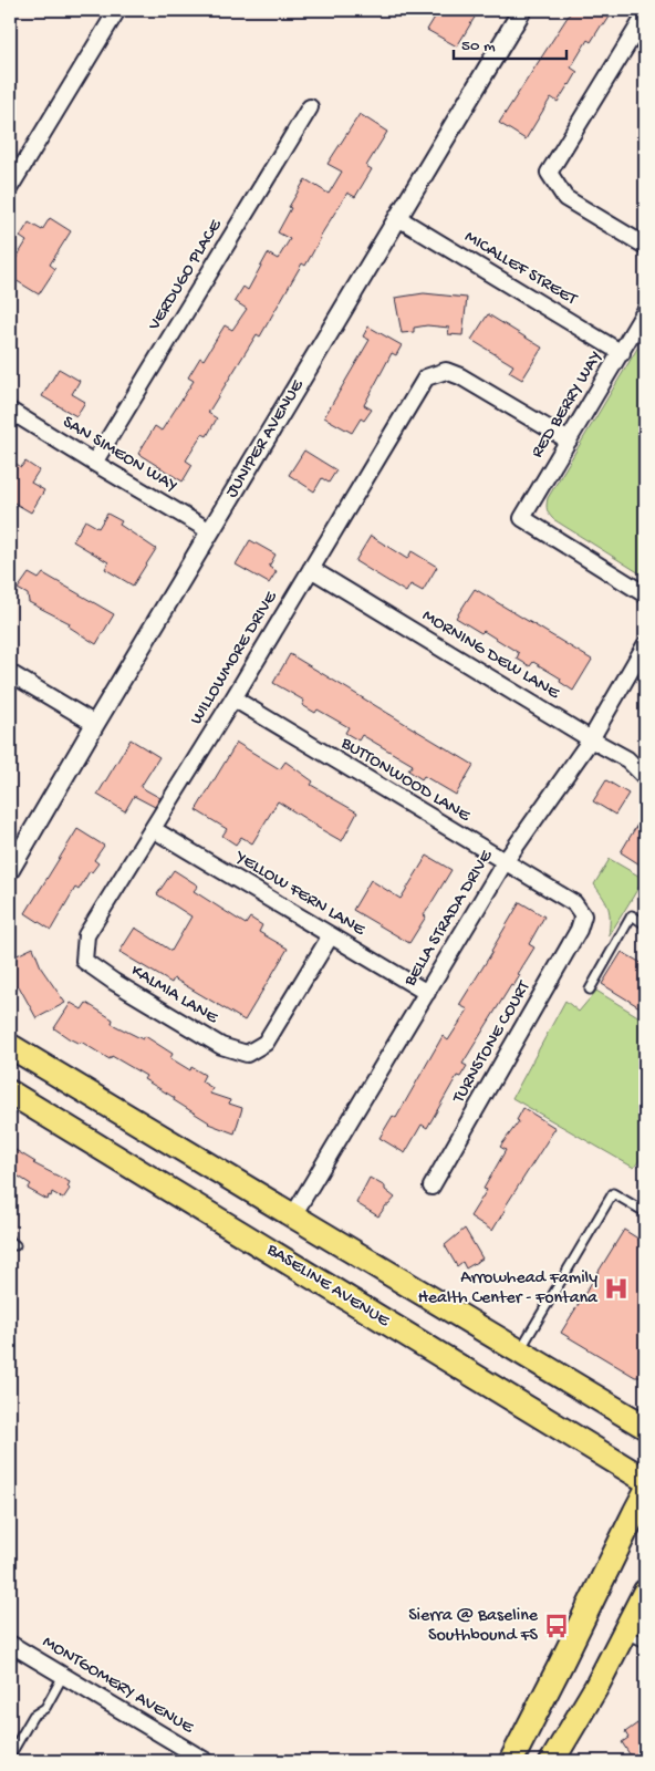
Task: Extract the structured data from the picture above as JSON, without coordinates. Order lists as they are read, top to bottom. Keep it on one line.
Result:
{"streets":{"main road":["BASELINE AVENUE"],"street":["MICALLEF STREET","VERDUGO PLACE","RED BERRY WAY","JUNIPER AVENUE","SAN SIMEON WAY","MORNING DEW LANE","WILLOWMORE DRIVE","BUTTONWOOD LANE","YELLOW FERN LANE","BELLA STRADA DRIVE","KALMIA LANE","TURNSTONE COURT","MONTGOMERY AVENUE"]},"crossings":[["MICALLEF STREET","RED BERRY WAY"],["MICALLEF STREET","JUNIPER AVENUE"],["VERDUGO PLACE","SAN SIMEON WAY"],["RED BERRY WAY","WILLOWMORE DRIVE"],["JUNIPER AVENUE","SAN SIMEON WAY"],["MORNING DEW LANE","WILLOWMORE DRIVE"],["MORNING DEW LANE","BELLA STRADA DRIVE"],["WILLOWMORE DRIVE","BUTTONWOOD LANE"],["WILLOWMORE DRIVE","YELLOW FERN LANE"],["WILLOWMORE DRIVE","KALMIA LANE"],["BUTTONWOOD LANE","BELLA STRADA DRIVE"],["BUTTONWOOD LANE","TURNSTONE COURT"],["YELLOW FERN LANE","BELLA STRADA DRIVE"],["YELLOW FERN LANE","KALMIA LANE"]],"places":{"hospital":["Arrowhead Family Health Center - Fontana"],"bus stop":["Sierra @ Baseline Southbound FS"]},"scale_bar":"50 m"}
